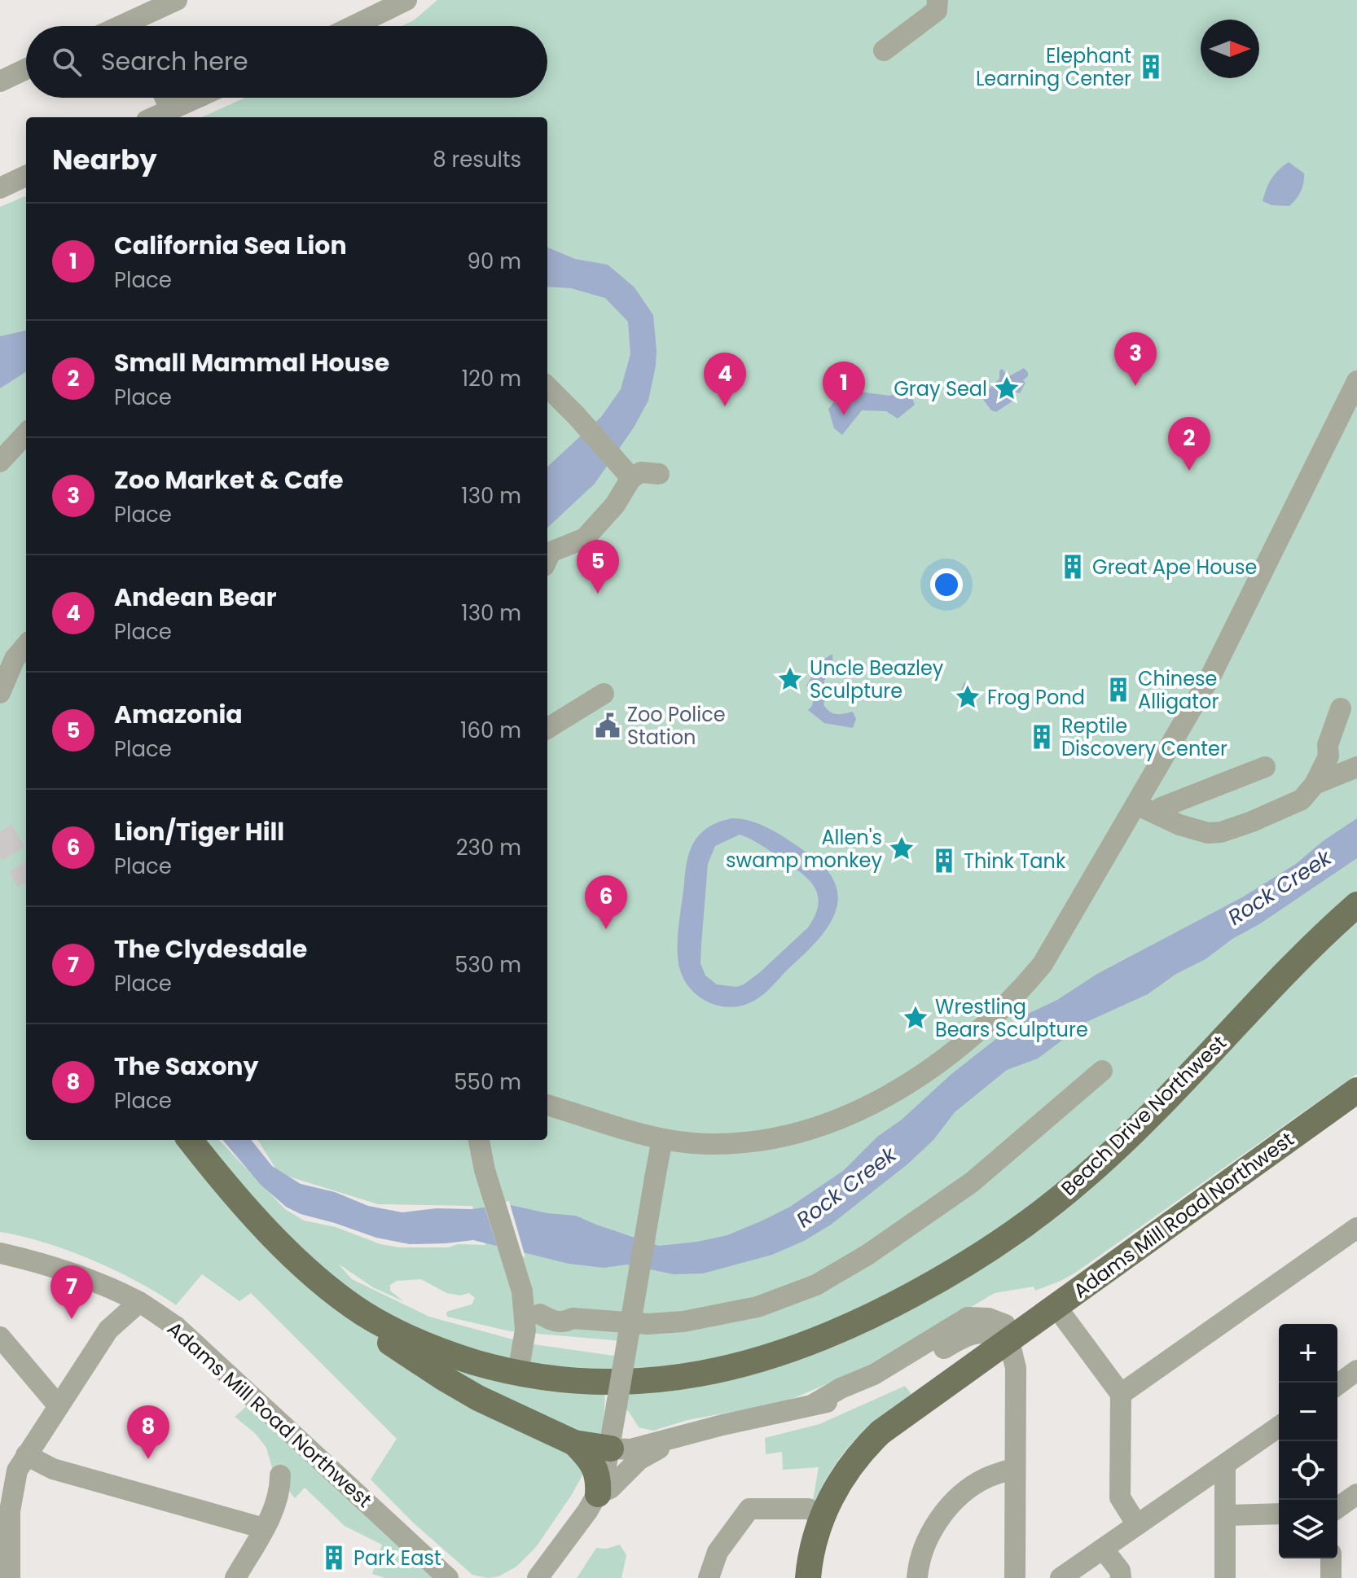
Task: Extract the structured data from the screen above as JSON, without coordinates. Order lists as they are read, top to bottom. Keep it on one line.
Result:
{"streets":{"main road":["Beach Drive Northwest","Adams Mill Road Northwest"]},"water":["Rock Creek"],"places":{"building":["Elephant Learning Center","Great Ape House","Chinese Alligator","Reptile Discovery Center","Think Tank","Park East"],"place":["Gray Seal","Uncle Beazley Sculpture","Frog Pond","Allen's swamp monkey","Wrestling Bears Sculpture"],"public building":["Zoo Police Station"]},"north":"right","page":{"search":"Search here","heading":["Nearby","8 results"],"list":[{"mark":"1","name":"California Sea Lion","note":"Place","value":"90 m"},{"mark":"2","name":"Small Mammal House","note":"Place","value":"120 m"},{"mark":"3","name":"Zoo Market & Cafe","note":"Place","value":"130 m"},{"mark":"4","name":"Andean Bear","note":"Place","value":"130 m"},{"mark":"5","name":"Amazonia","note":"Place","value":"160 m"},{"mark":"6","name":"Lion/Tiger Hill","note":"Place","value":"230 m"},{"mark":"7","name":"The Clydesdale","note":"Place","value":"530 m"},{"mark":"8","name":"The Saxony","note":"Place","value":"550 m"}],"pins":["3","4","1","2","5","6","7","8"],"map_buttons":["+","−"]}}
